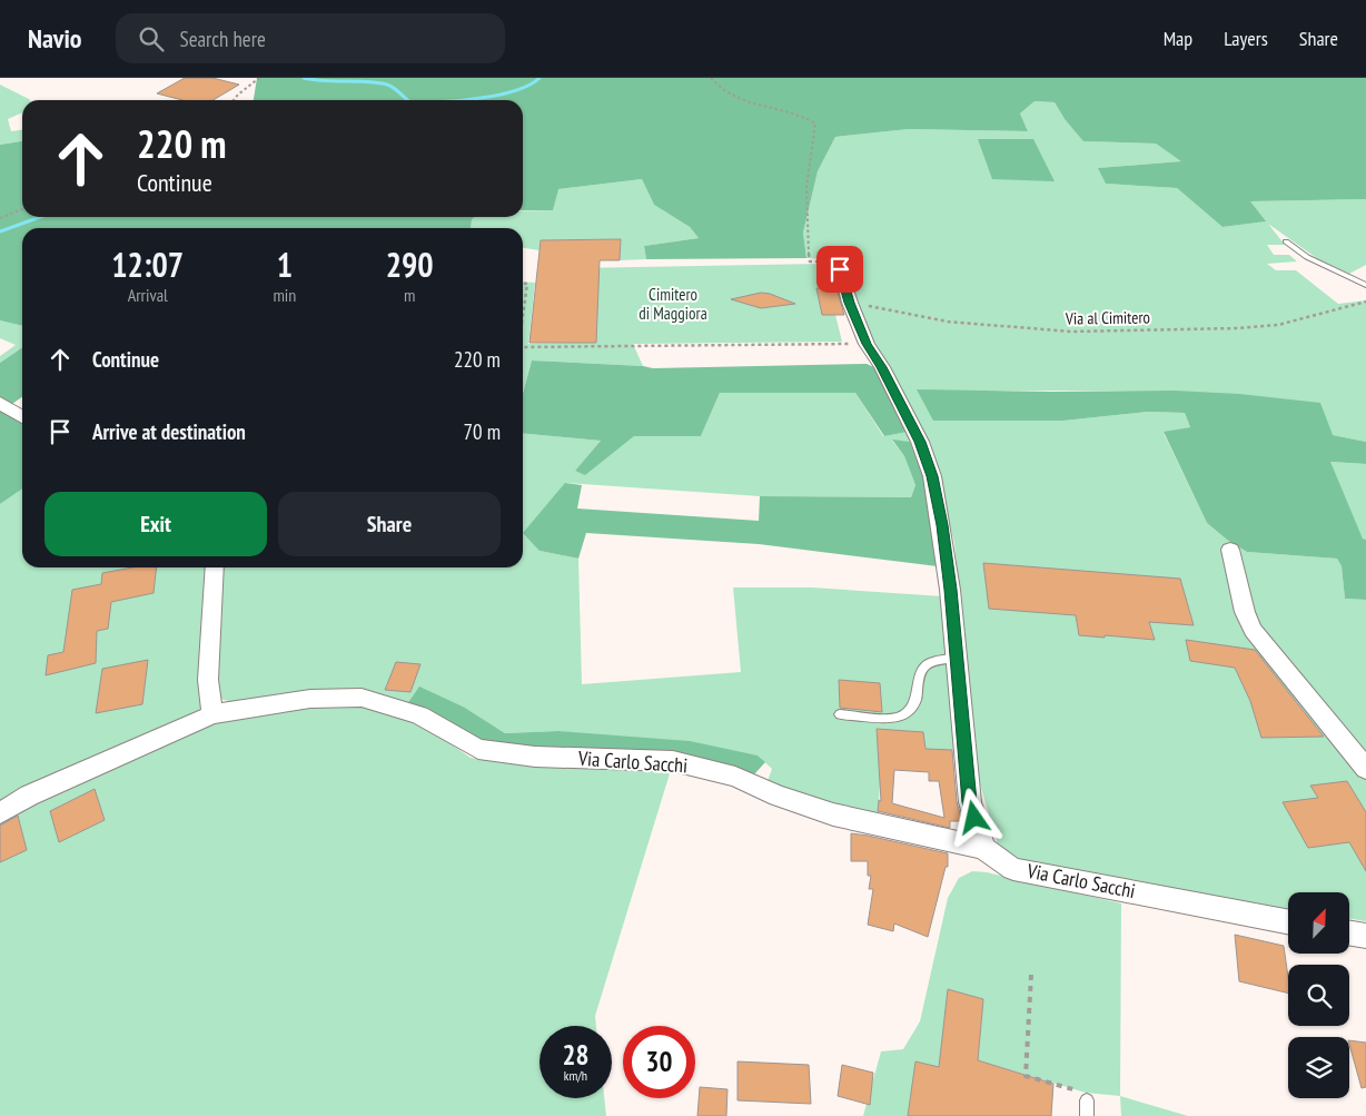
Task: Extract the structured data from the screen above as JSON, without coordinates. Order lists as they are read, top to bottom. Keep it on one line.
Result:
{"streets":{"street":["Via Carlo Sacchi"],"path":["Via al Cimitero"]},"parks":["Cimitero di Maggiora"],"north":"top right","page":{"header":"Navio","search":"Search here","nav":["Map","Layers","Share"],"turn":["220 m","Continue"],"eta":["12:07","Arrival","1","min","290","m"],"list":[{"name":"Continue","value":"220 m"},{"name":"Arrive at destination","value":"70 m"}],"buttons":["Exit","Share"],"speed":"28 km/h","limit":"30"}}
